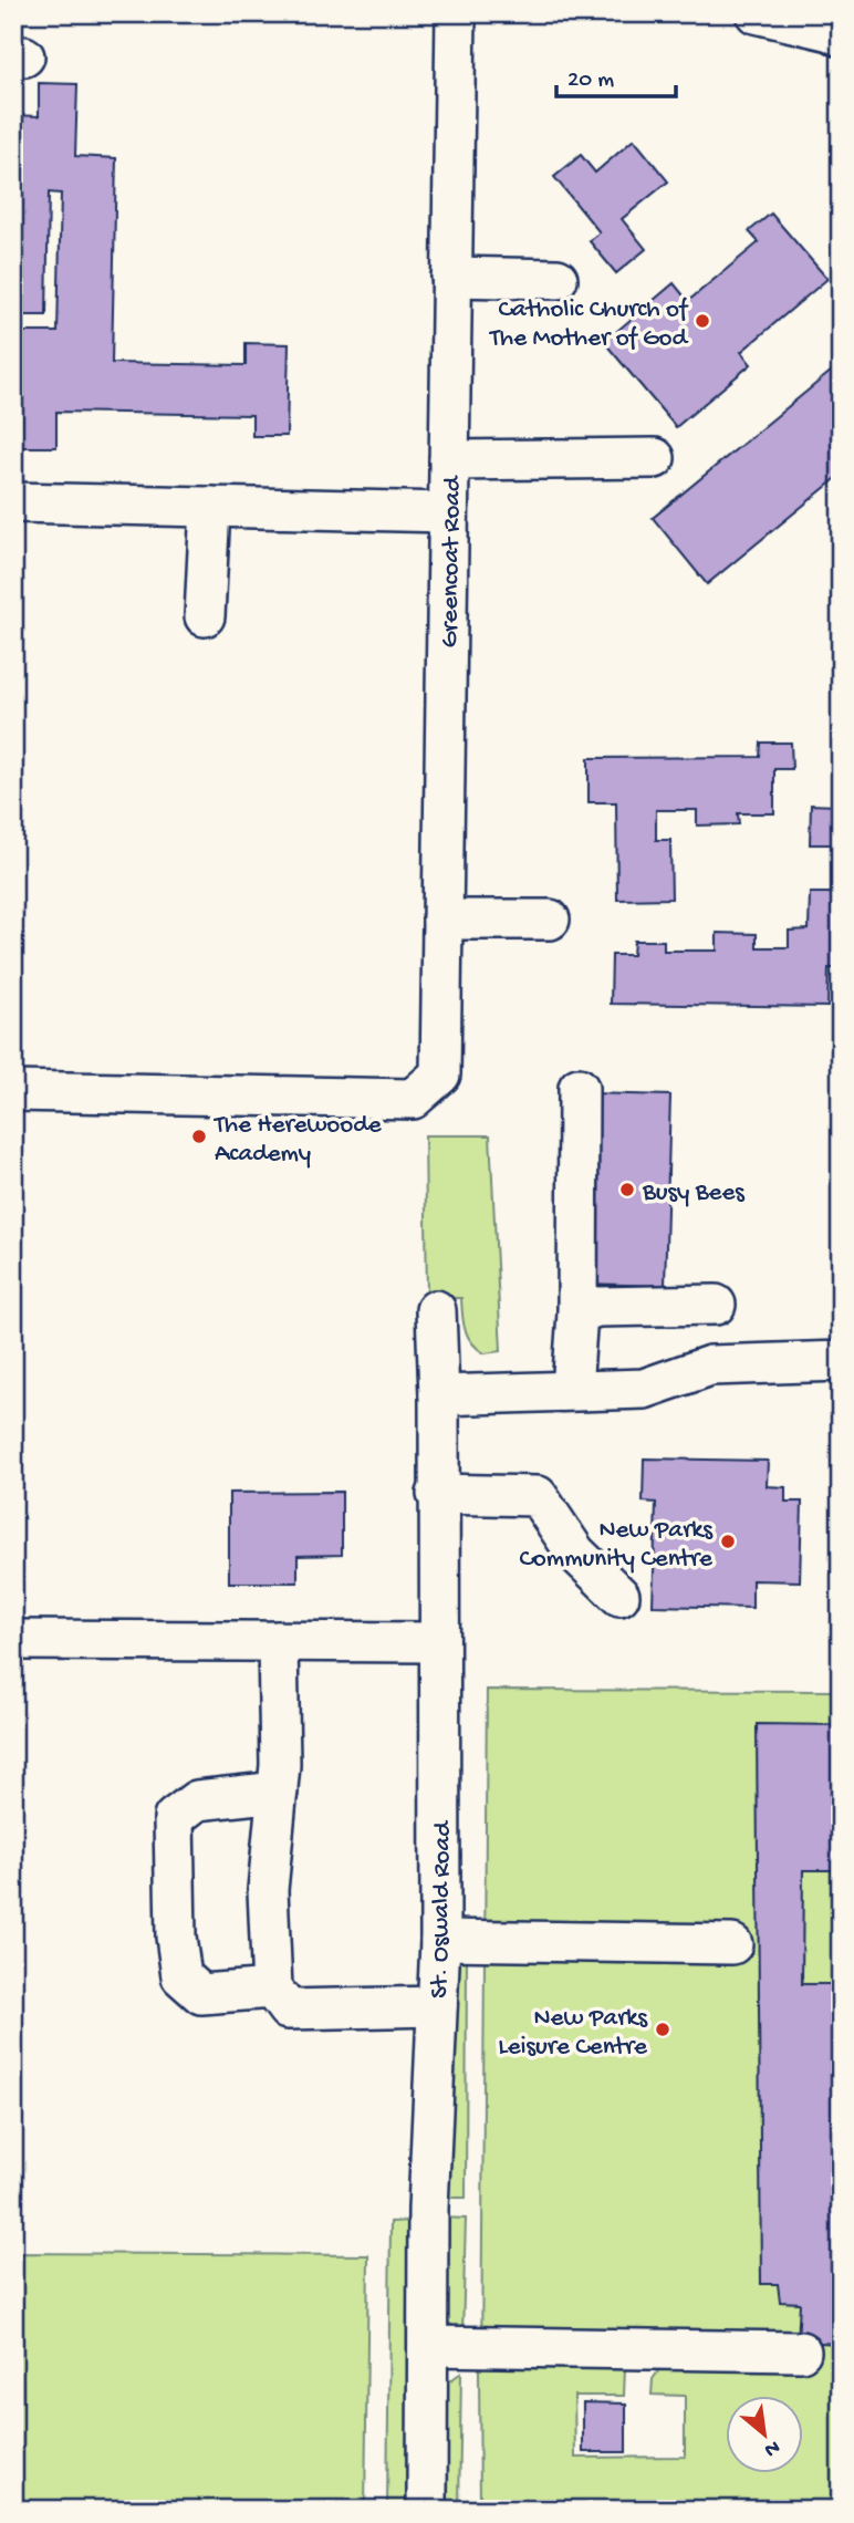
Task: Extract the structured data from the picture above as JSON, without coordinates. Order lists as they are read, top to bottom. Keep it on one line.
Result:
{"streets":{"street":["Greencoat Road","St. Oswald Road"]},"places":["Catholic Church of The Mother of God","The Herewoode Academy","Busy Bees","New Parks Community Centre","New Parks Leisure Centre"],"scale_bar":"20 m","north":"bottom right"}
